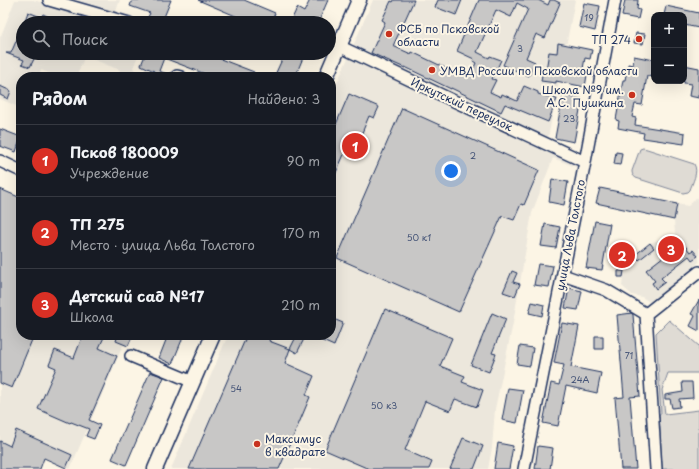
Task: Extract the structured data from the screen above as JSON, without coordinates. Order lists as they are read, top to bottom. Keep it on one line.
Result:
{"streets":{"street":["Иркутский переулок","улица Льва Толстого"]},"crossings":[["Иркутский переулок","улица Льва Толстого"]],"places":["ФСБ по Псковской области","ТП 274","УМВД России по Псковской области","Школа №9 им. А.С. Пушкина","Максимус в квадрате"],"house_numbers":["19","3","23","2","50 к1","71","24А","54","50 к3"],"page":{"map_buttons":["+","−"],"search":"Поиск","heading":["Рядом","Найдено: 3"],"list":[{"mark":"1","name":"Псков 180009","note":"Учреждение","value":"90 m"},{"mark":"2","name":"ТП 275","note":"Место · улица Льва Толстого","value":"170 m"},{"mark":"3","name":"Детский сад №17","note":"Школа","value":"210 m"}],"pins":["1","3","2"]}}
